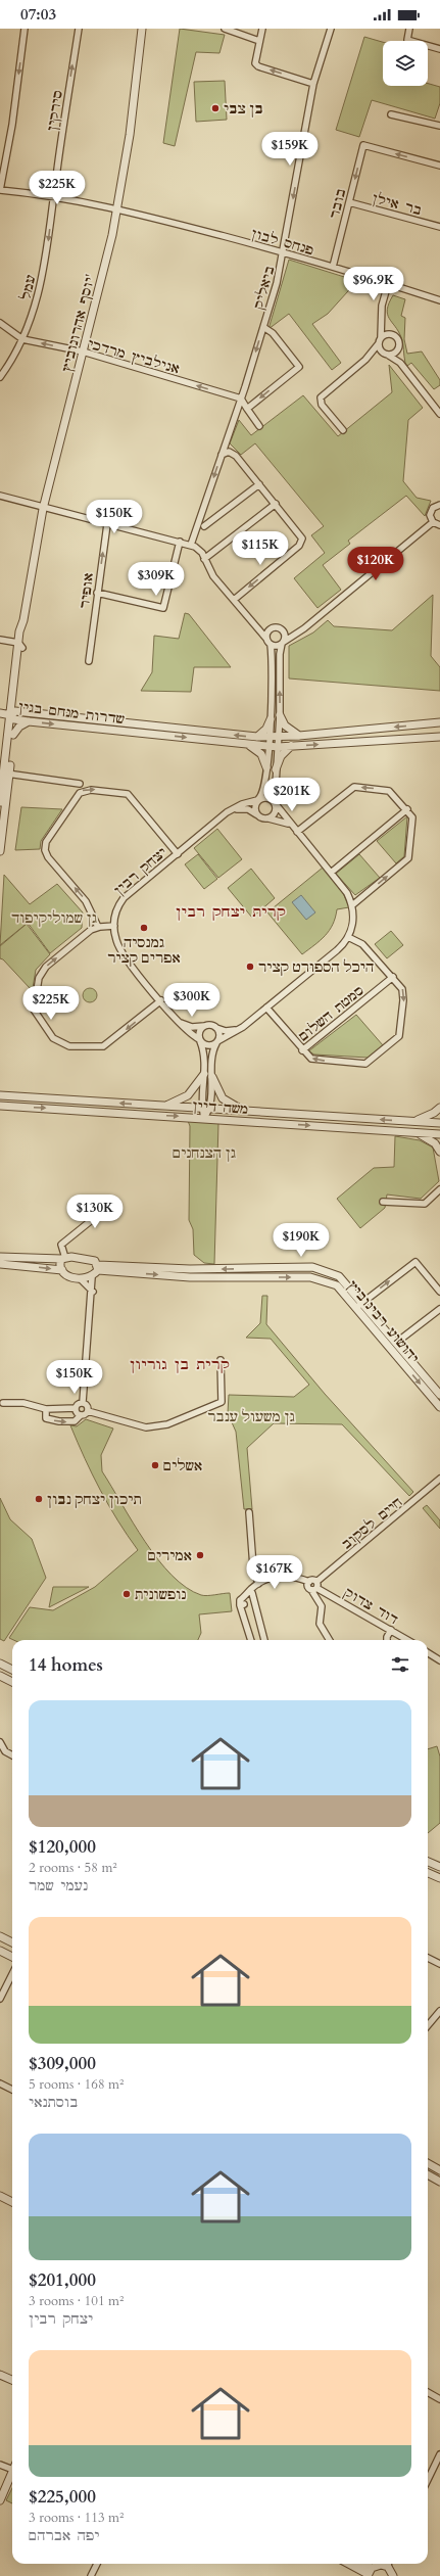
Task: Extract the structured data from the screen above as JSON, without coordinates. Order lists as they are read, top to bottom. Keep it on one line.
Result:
{"streets":{"street":["סירקין","בובר","בר אילן","פנחס לבון","עמל","ביאליק","יוסף אהרונוביץ'","אנילביץ מרדכי","אופיר","שדרות מנחם בגין","יצחק רבין","סמטת השלום","משה דיין","יהושוע רבינוביץ","חיים לסקוב","דוד צדוק"]},"crossings":[["סירקין","פנחס לבון"],["סירקין","עמל"],["בובר","בר אילן"],["בובר","פנחס לבון"],["פנחס לבון","עמל"],["פנחס לבון","ביאליק"],["פנחס לבון","יוסף אהרונוביץ'"],["עמל","אנילביץ מרדכי"],["ביאליק","אנילביץ מרדכי"],["יוסף אהרונוביץ'","אנילביץ מרדכי"],["יוסף אהרונוביץ'","שדרות מנחם בגין"],["חיים לסקוב","דוד צדוק"]],"one_way":["סירקין","עמל","ביאליק","אנילביץ מרדכי","אופיר"],"districts":["קרית יצחק רבין","קרית בן גוריון"],"parks":["גן שמוליקיפוד","גן הצנחנים","גן משעול ענבר"],"places":["בן צבי","גמנסיה אפרים קציר","היכל הספורט קציר","אשלים","תיכון יצחק נבון","אמירים","נופשונית"],"page":{"status":"07:03","price":["$159K","$225K","$96.9K","$150K","$115K","$120K","$309K","$201K","$300K","$225K","$130K","$190K","$150K","$167K"],"heading":"14 homes","list":[{"name":"$120,000","note":"2 rooms · 58 m² · נעמי שמר"},{"name":"$309,000","note":"5 rooms · 168 m² · בוסתנאי"},{"name":"$201,000","note":"3 rooms · 101 m² · יצחק רבין"},{"name":"$225,000","note":"3 rooms · 113 m² · יפה אברהם"}]}}
